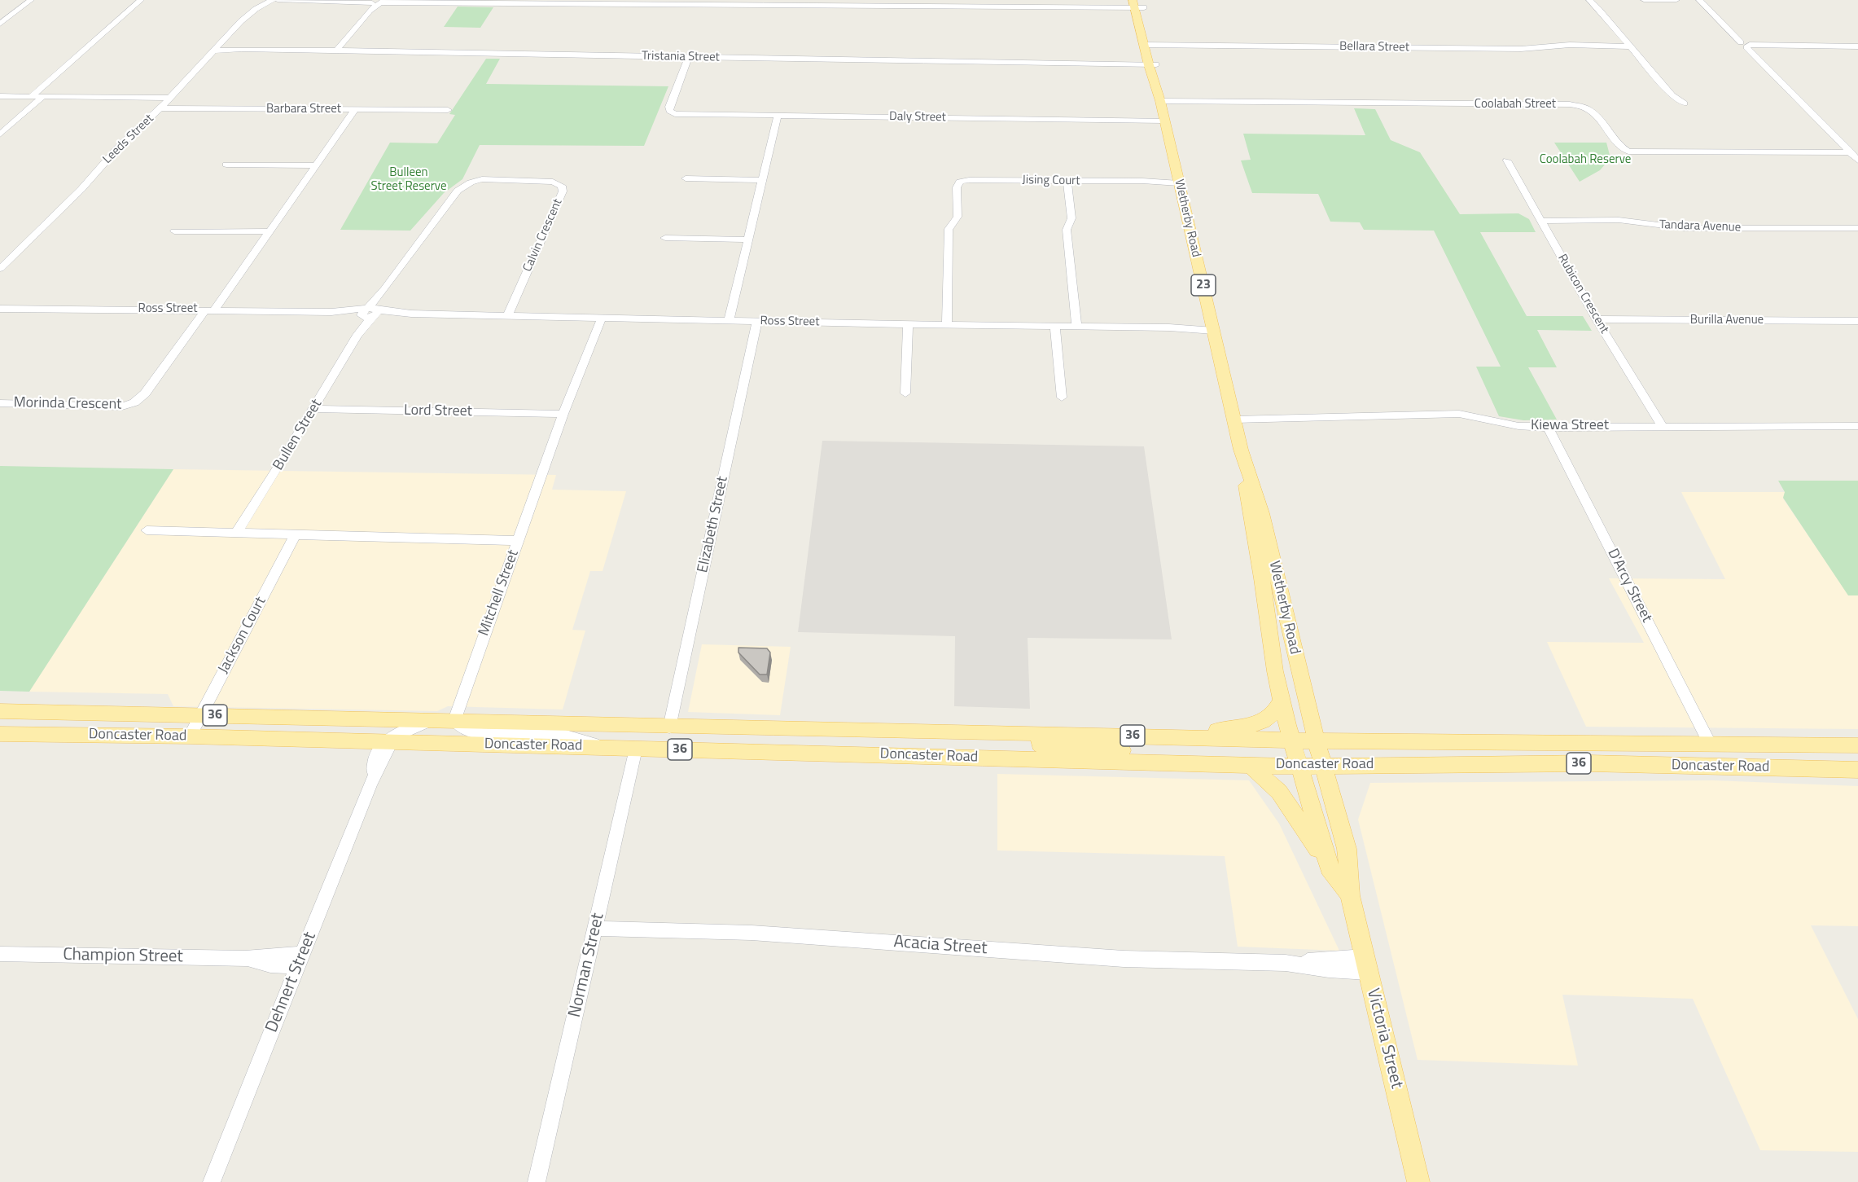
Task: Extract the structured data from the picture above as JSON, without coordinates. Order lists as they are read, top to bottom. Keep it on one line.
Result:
{"streets":{"main road":["Wetherby Road","23","36","Doncaster Road","Victoria Street"],"street":["Bellara Street","Tristania Street","Coolabah Street","Barbara Street","Daly Street","Leeds Street","Jising Court","Tandara Avenue","Calvin Crescent","Rubicon Crescent","Ross Street","Burilla Avenue","Morinda Crescent","Lord Street","Kiewa Street","Bullen Street","Elizabeth Street","D'Arcy Street","Mitchell Street","Jackson Court","Acacia Street","Champion Street","Norman Street","Dehnert Street"]},"crossings":[["Bellara Street","Wetherby Road"],["Tristania Street","Daly Street"],["Tristania Street","Leeds Street"],["Tristania Street","Wetherby Road"],["Coolabah Street","Wetherby Road"],["Barbara Street","Leeds Street"],["Barbara Street","Morinda Crescent"],["Daly Street","Wetherby Road"],["Jising Court","Wetherby Road"],["Jising Court","Ross Street"],["Wetherby Road","Ross Street"],["Wetherby Road","Kiewa Street"],["Wetherby Road","Doncaster Road"],["Wetherby Road","Victoria Street"],["Tandara Avenue","Rubicon Crescent"],["Calvin Crescent","Ross Street"],["Calvin Crescent","Bullen Street"],["Rubicon Crescent","Burilla Avenue"],["Rubicon Crescent","Kiewa Street"],["Ross Street","Morinda Crescent"],["Ross Street","Bullen Street"],["Ross Street","Elizabeth Street"],["Ross Street","Mitchell Street"],["Lord Street","Bullen Street"],["Lord Street","Mitchell Street"],["Kiewa Street","D'Arcy Street"],["Elizabeth Street","Doncaster Road"],["D'Arcy Street","Doncaster Road"],["Mitchell Street","Doncaster Road"],["Jackson Court","Doncaster Road"],["Doncaster Road","Norman Street"],["Doncaster Road","Dehnert Street"],["Doncaster Road","Victoria Street"],["Acacia Street","Norman Street"],["Acacia Street","Victoria Street"],["Champion Street","Dehnert Street"]],"parks":["Coolabah Reserve","Bulleen Street Reserve"]}
